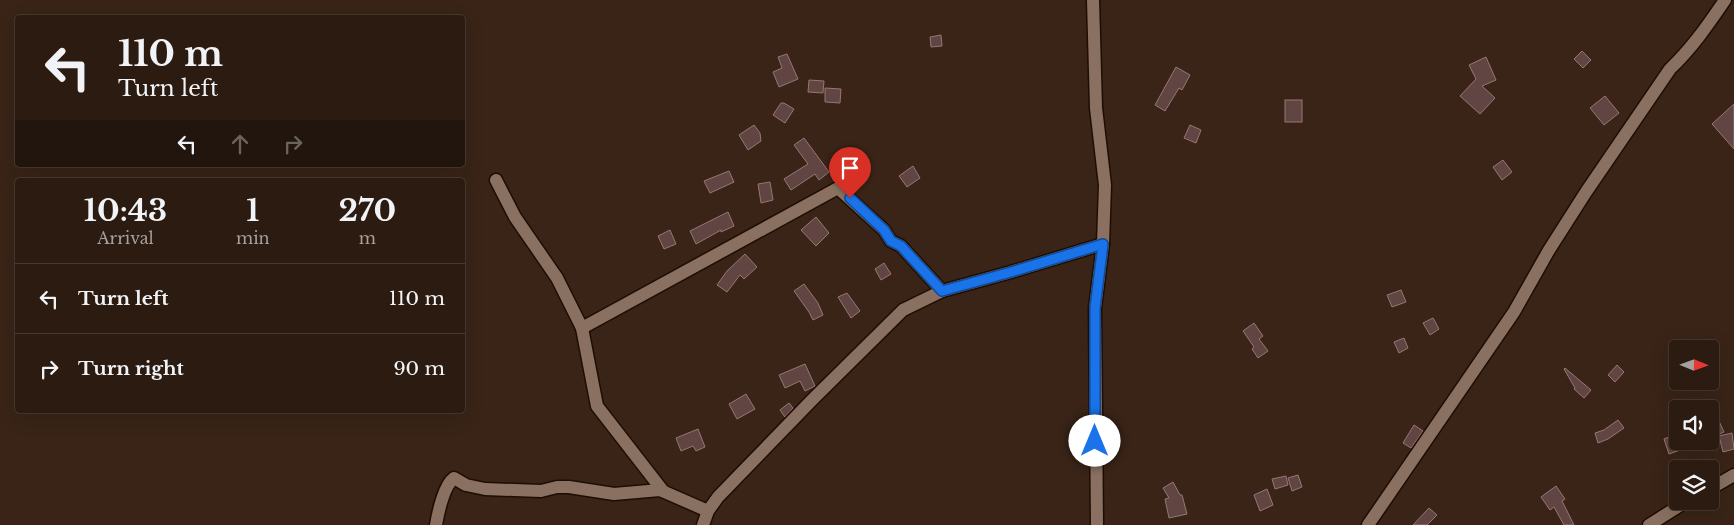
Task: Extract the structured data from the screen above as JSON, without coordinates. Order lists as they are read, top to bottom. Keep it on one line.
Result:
{"north":"right","page":{"turn":["110 m","Turn left"],"eta":["10:43","Arrival","1","min","270","m"],"list":[{"name":"Turn left","value":"110 m"},{"name":"Turn right","value":"90 m"}]}}
